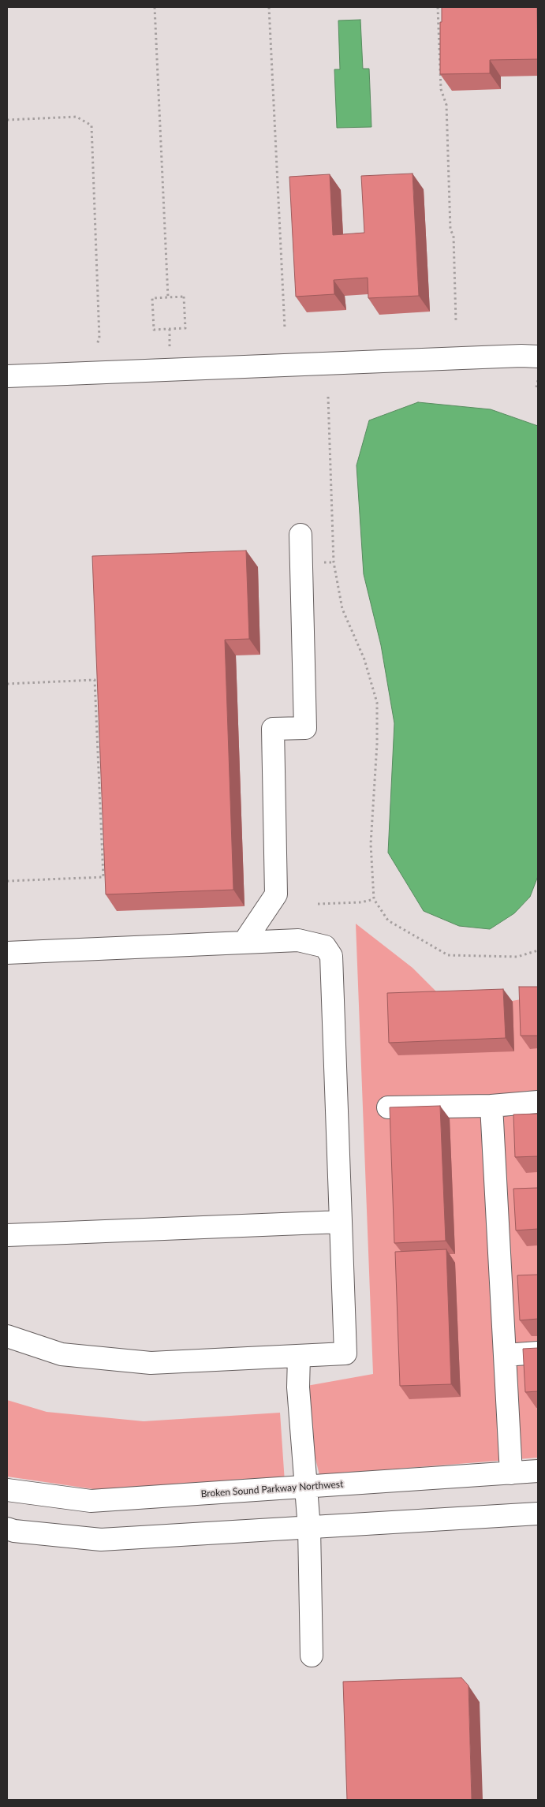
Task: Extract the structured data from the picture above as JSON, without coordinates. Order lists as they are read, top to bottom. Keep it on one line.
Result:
{"streets":{"street":["Broken Sound Parkway Northwest"]}}
